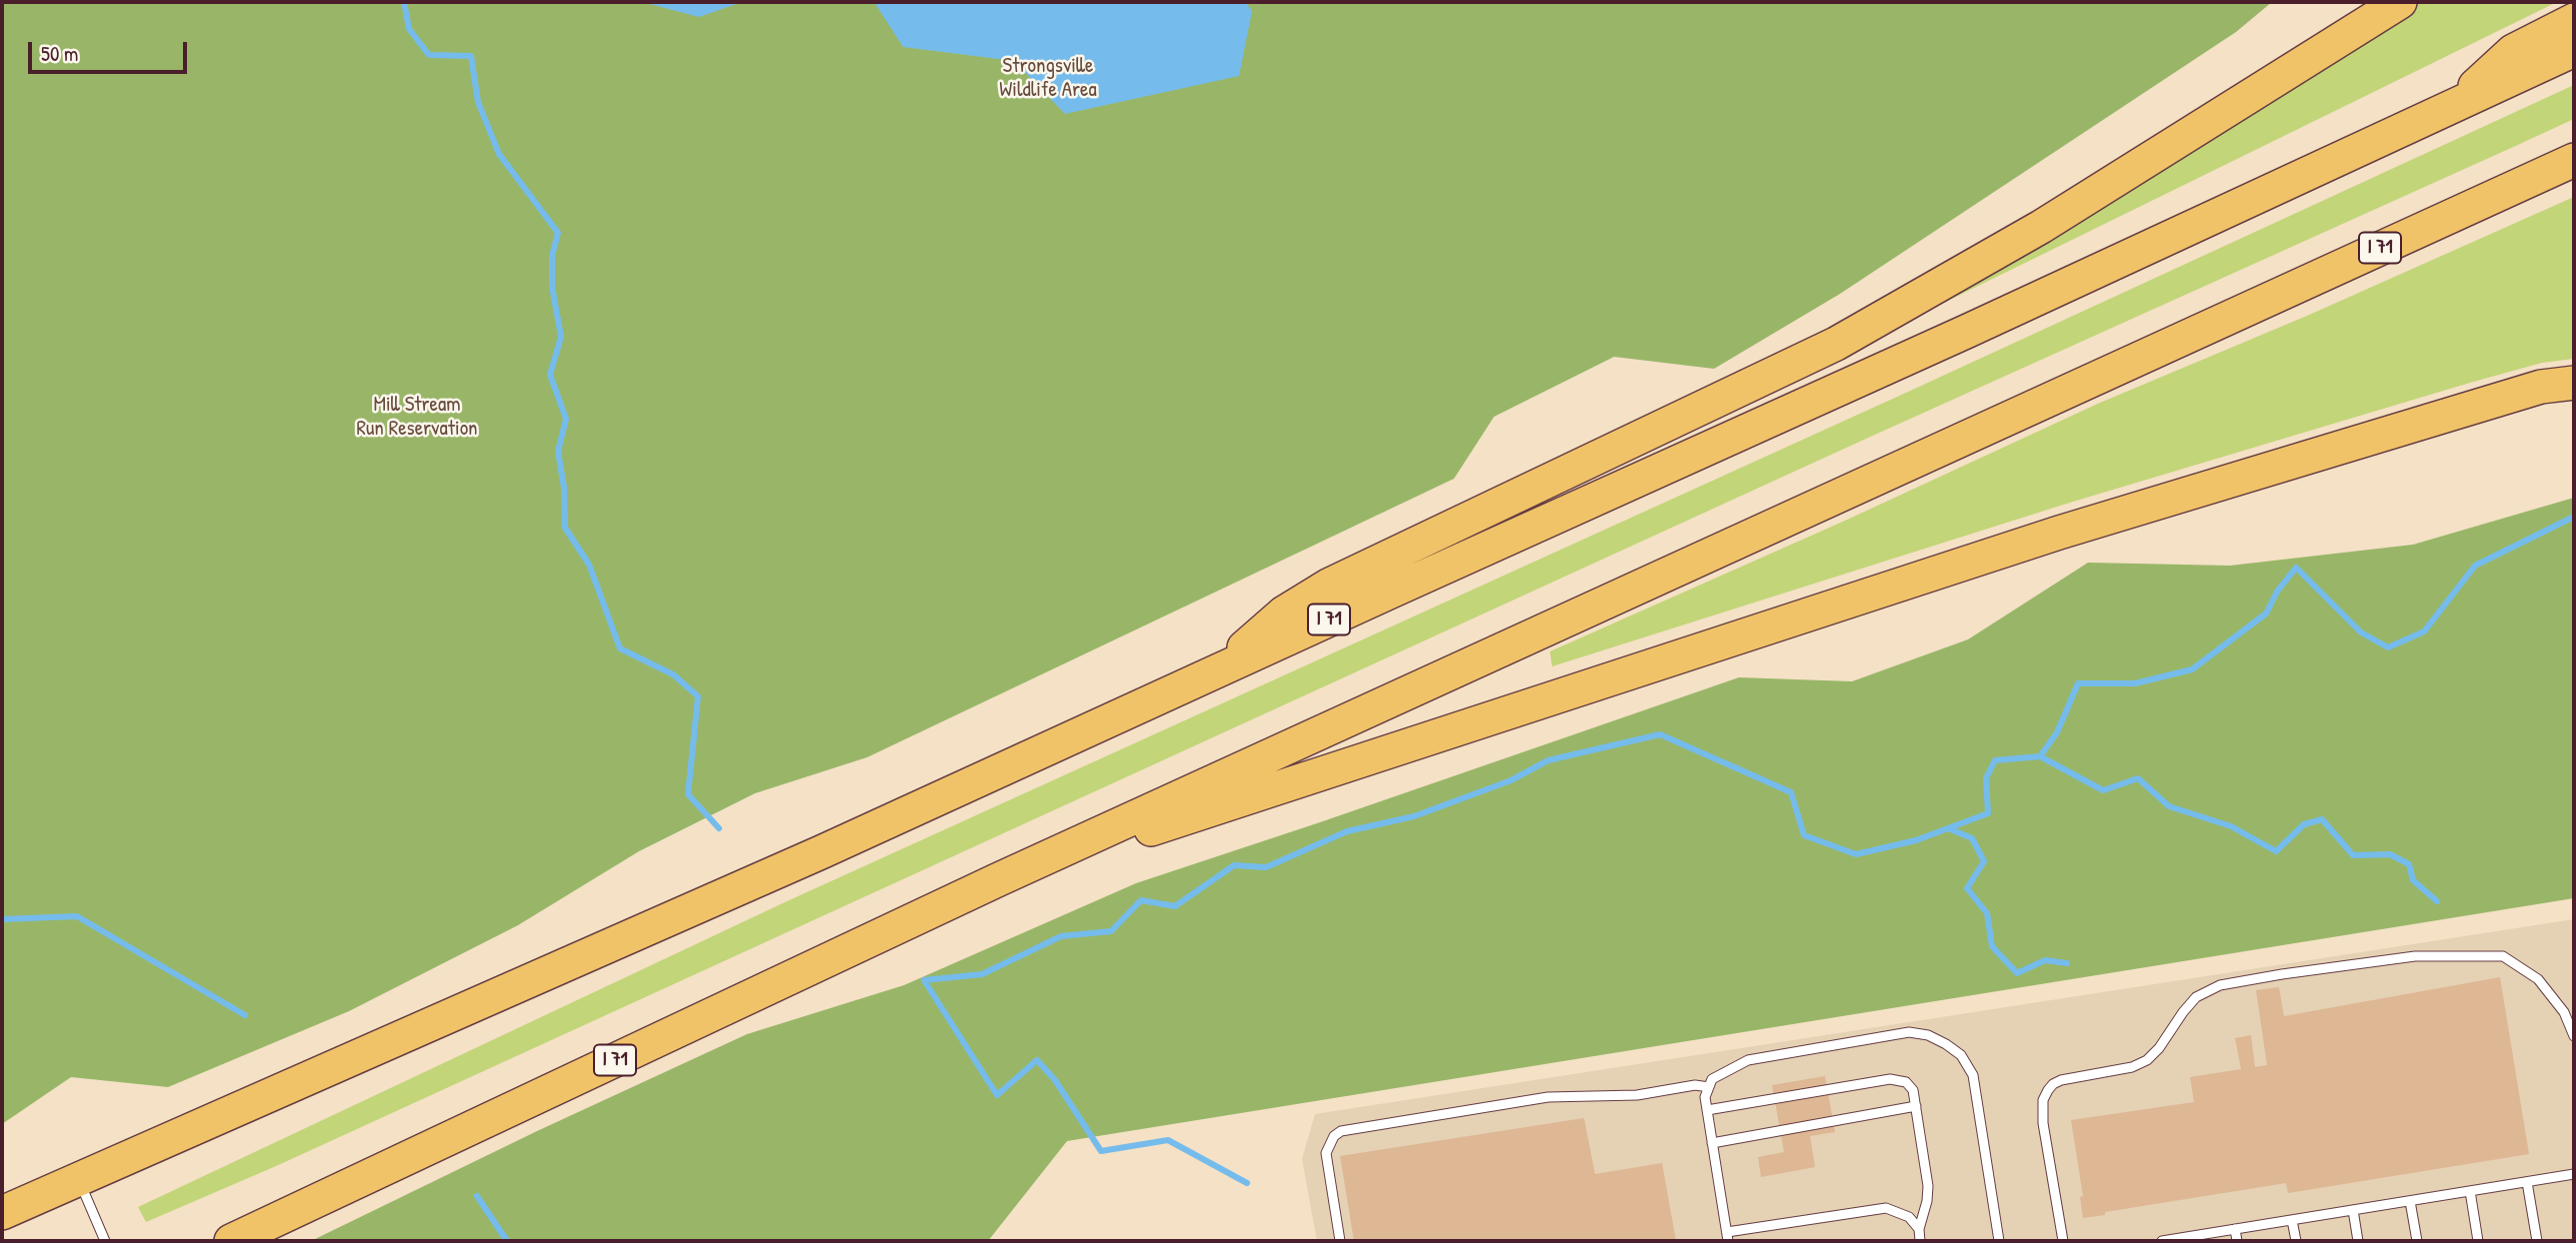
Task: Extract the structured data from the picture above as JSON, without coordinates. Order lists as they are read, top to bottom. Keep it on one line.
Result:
{"streets":{"highway":["I 71"]},"parks":["Strongsville Wildlife Area","Mill Stream Run Reservation"],"scale_bar":"50 m"}
